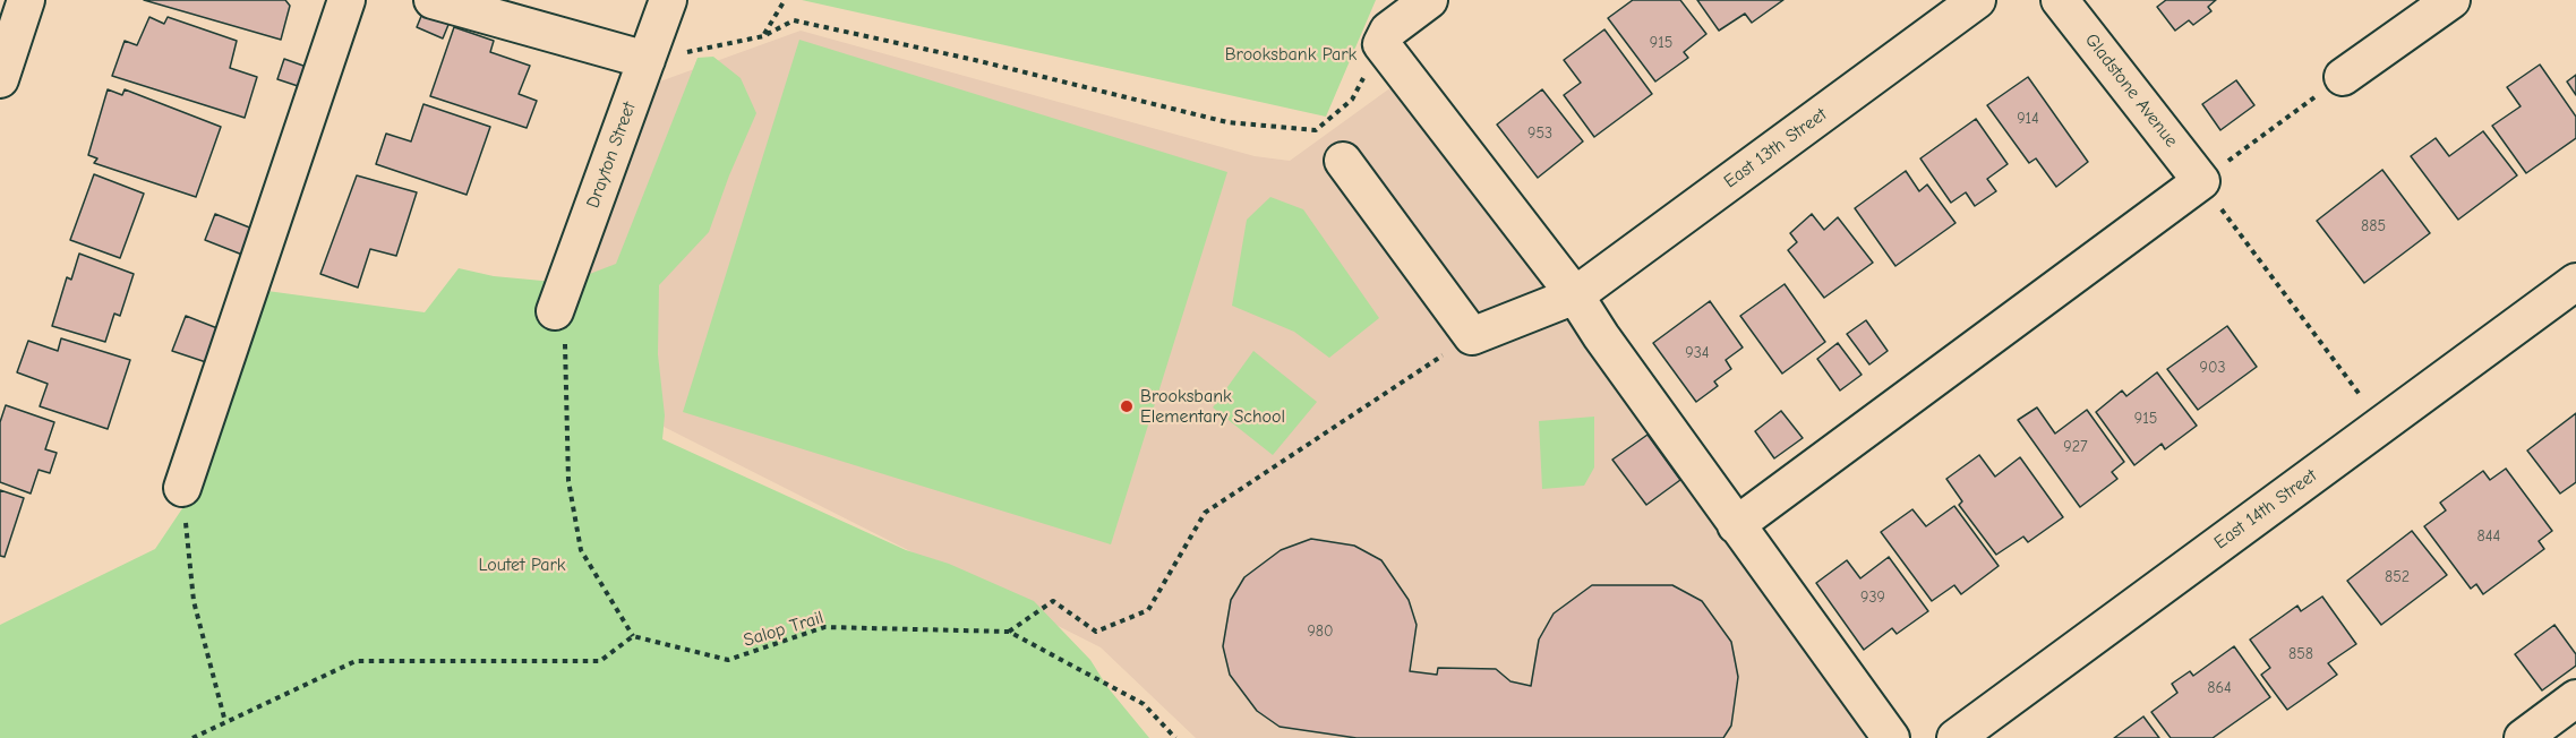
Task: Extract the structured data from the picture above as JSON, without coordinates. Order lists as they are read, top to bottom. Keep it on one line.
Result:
{"streets":{"street":["Gladstone Avenue","East 13th Street","Drayton Street","East 14th Street"],"path":["Salop Trail"]},"parks":["Brooksbank Park","Loutet Park"],"places":["Brooksbank Elementary School"],"house_numbers":["915","914","953","885","934","903","915","927","844","852","939","980","858","864"]}
